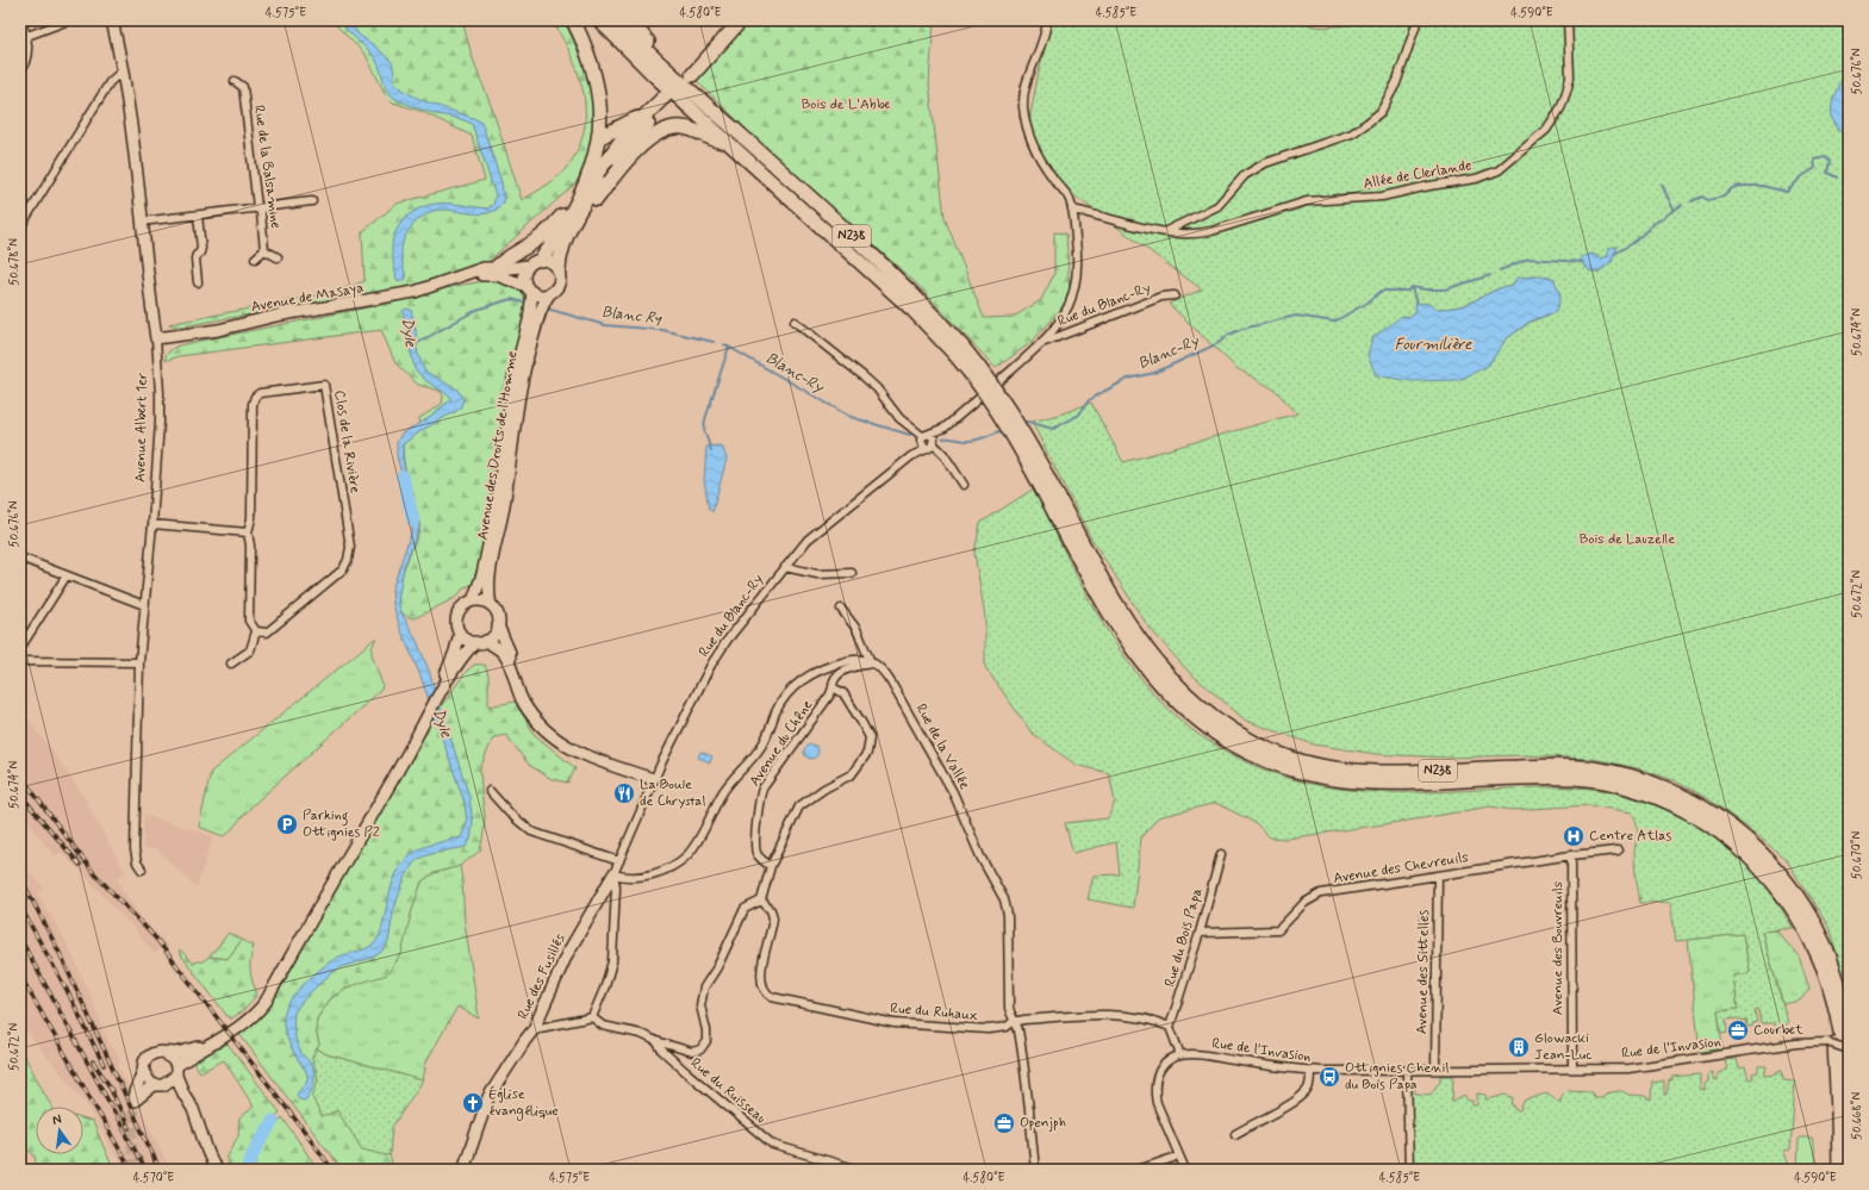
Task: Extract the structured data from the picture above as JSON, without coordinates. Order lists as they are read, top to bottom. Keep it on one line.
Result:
{"streets":{"highway":["N238"],"main road":["Avenue de Masaya","Avenue Albert 1er","Avenue des Droits de l'Homme","Rue des Fusillés"],"street":["Rue de la Balsamine","Allée de Clerlande","Rue du Blanc-Ry","Clos de la Rivière","Avenue du Chêne","Rue de la Vallée","Avenue des Chevreuils","Rue du Bois Papa","Avenue des Bouvreuils","Avenue des Sittelles","Rue du Ruhaux","Rue de l'Invasion","Rue du Ruisseau"]},"crossings":[["Allée de Clerlande","Rue du Blanc-Ry"],["Avenue de Masaya","Avenue Albert 1er"],["Avenue de Masaya","Avenue des Droits de l'Homme"],["Rue du Blanc-Ry","Rue des Fusillés"],["Rue du Blanc-Ry","Rue du Ruisseau"],["Avenue du Chêne","Rue de la Vallée"],["Rue de la Vallée","Rue du Ruhaux"],["Avenue des Chevreuils","Rue du Bois Papa"],["Avenue des Chevreuils","Avenue des Bouvreuils"],["Avenue des Chevreuils","Avenue des Sittelles"],["Avenue des Bouvreuils","Rue de l'Invasion"],["Avenue des Sittelles","Rue de l'Invasion"]],"water":["Blanc Ry","Dyle","Fourmilière","Blanc-Ry"],"parks":["Bois de L'Abbe","Bois de Lauzelle"],"places":{"restaurant":["La Boule de Chrystal"],"parking":["Parking Ottignies P2"],"hospital":["Centre Atlas"],"office":["Courbet","Openjph"],"building":["Glowacki Jean-Luc"],"bus stop":["Ottignies Chenil du Bois Papa"],"church":["Église évangélique"]},"north":"top","coordinates":["4.575°E","4.580°E","4.585°E","4.590°E","50.676°N","50.678°N","50.674°N","50.672°N","50.670°N","50.668°N","4.570°E"]}
